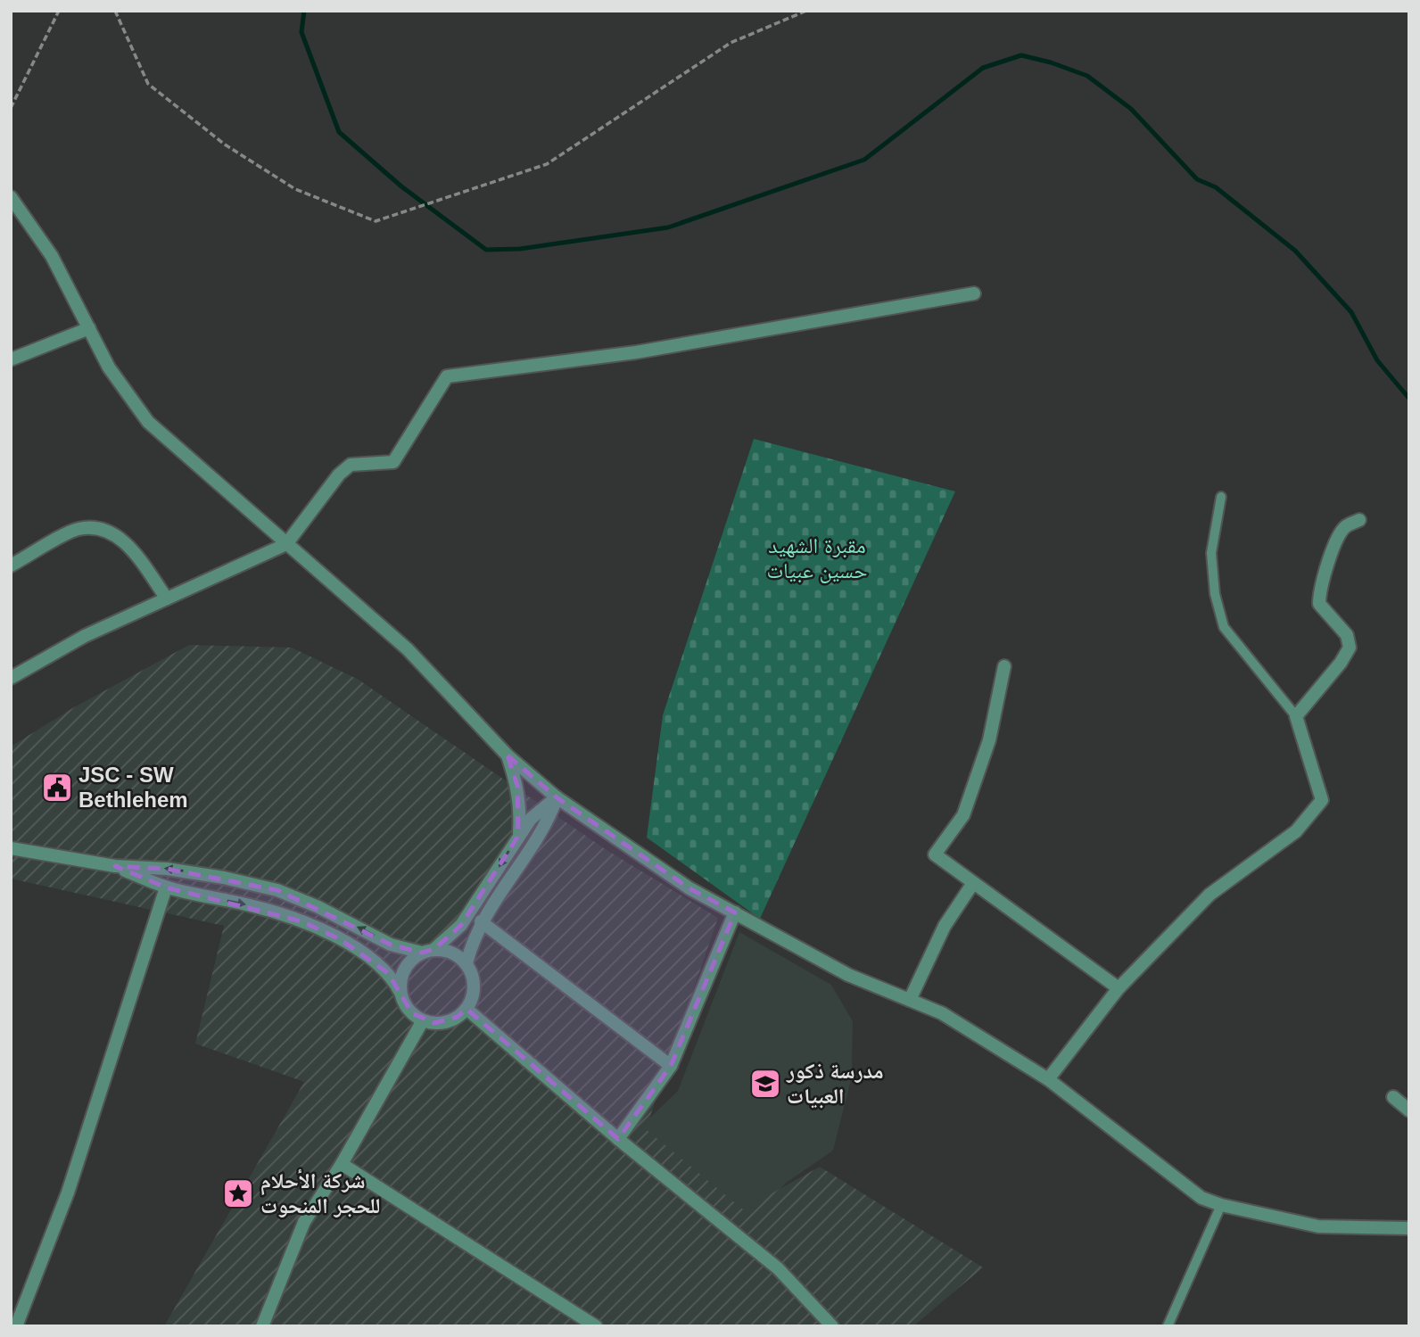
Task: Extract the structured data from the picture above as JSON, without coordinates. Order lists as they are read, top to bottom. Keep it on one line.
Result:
{"parks":["مقبرة الشهيد حسين عبيات"],"places":{"public building":["JSC - SW Bethlehem"],"school or university":["مدرسة ذكور العبيات"],"place":["شركة الأحلام للحجر المنحوت"]}}
